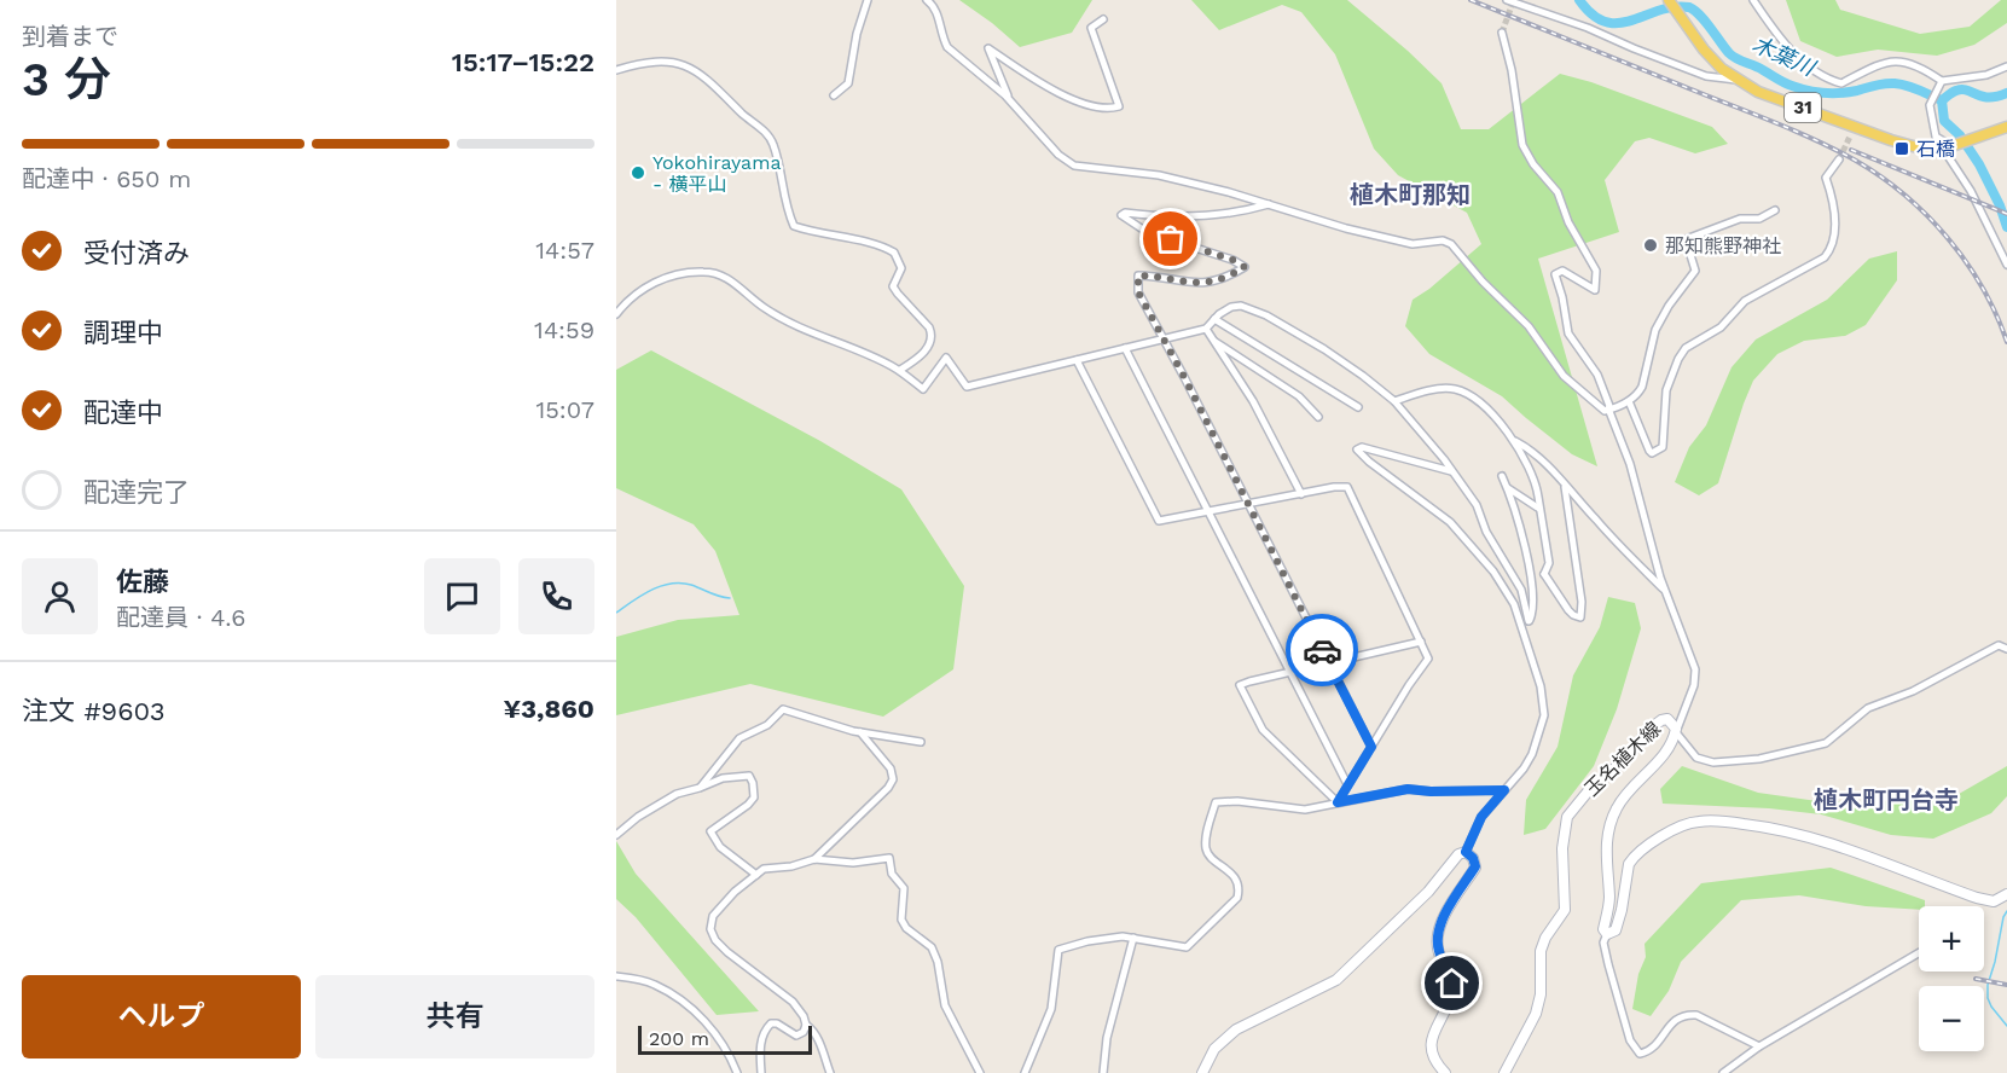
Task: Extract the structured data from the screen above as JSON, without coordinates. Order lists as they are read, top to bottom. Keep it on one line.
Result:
{"streets":{"main road":["31","玉名植木線"]},"districts":["植木町那知","植木町円台寺"],"water":["木葉川"],"places":{"transit":["石橋"],"other":["Yokohirayama - 横平山","那知熊野神社"]},"scale_bar":"200 m","page":{"heading":["3 分","到着まで","15:17–15:22"],"panel":["佐藤","配達員 · 4.6","注文 #9603","¥3,860"],"bar":"配達中 · 650 m","list":[["受付済み","14:57"],["調理中","14:59"],["配達中","15:07"],"配達完了"],"map_buttons":["+","−"],"buttons":["ヘルプ","共有"],"scale":"200 m"}}
